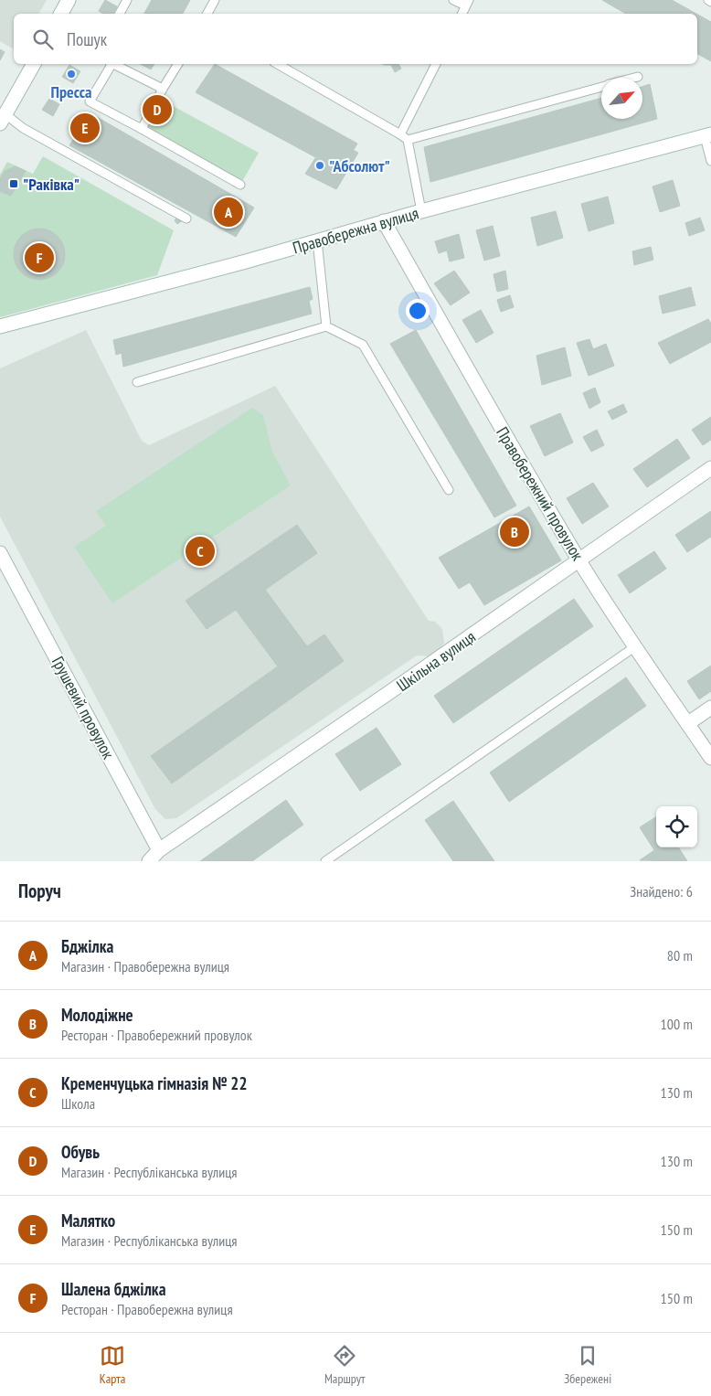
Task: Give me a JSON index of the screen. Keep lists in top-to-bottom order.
{
  "streets": {
    "street": [
      "Правобережна вулиця",
      "Правобережний провулок",
      "Шкільна вулиця",
      "Грушевий провулок"
    ]
  },
  "crossings": [
    ["Правобережна вулиця", "Правобережний провулок"],
    ["Правобережний провулок", "Шкільна вулиця"],
    ["Шкільна вулиця", "Грушевий провулок"]
  ],
  "places": {
    "other": ["Пресса", "\"Абсолют\""],
    "transit": ["\"Раківка\""]
  },
  "north": "top right",
  "page": {
    "search": "Пошук",
    "pins": [
      "D",
      "E",
      "A",
      "F",
      "B",
      "C"
    ],
    "heading": ["Поруч", "Знайдено: 6"],
    "list": [
      {
        "mark": "A",
        "name": "Бджілка",
        "note": "Магазин · Правобережна вулиця",
        "value": "80 m"
      },
      {
        "mark": "B",
        "name": "Молодіжне",
        "note": "Ресторан · Правобережний провулок",
        "value": "100 m"
      },
      {
        "mark": "C",
        "name": "Кременчуцька гімназія № 22",
        "note": "Школа",
        "value": "130 m"
      },
      {
        "mark": "D",
        "name": "Обувь",
        "note": "Магазин · Республіканська вулиця",
        "value": "130 m"
      },
      {
        "mark": "E",
        "name": "Малятко",
        "note": "Магазин · Республіканська вулиця",
        "value": "150 m"
      },
      {
        "mark": "F",
        "name": "Шалена бджілка",
        "note": "Ресторан · Правобережна вулиця",
        "value": "150 m"
      }
    ],
    "nav": ["Карта", "Маршрут", "Збережені"]
  }
}
